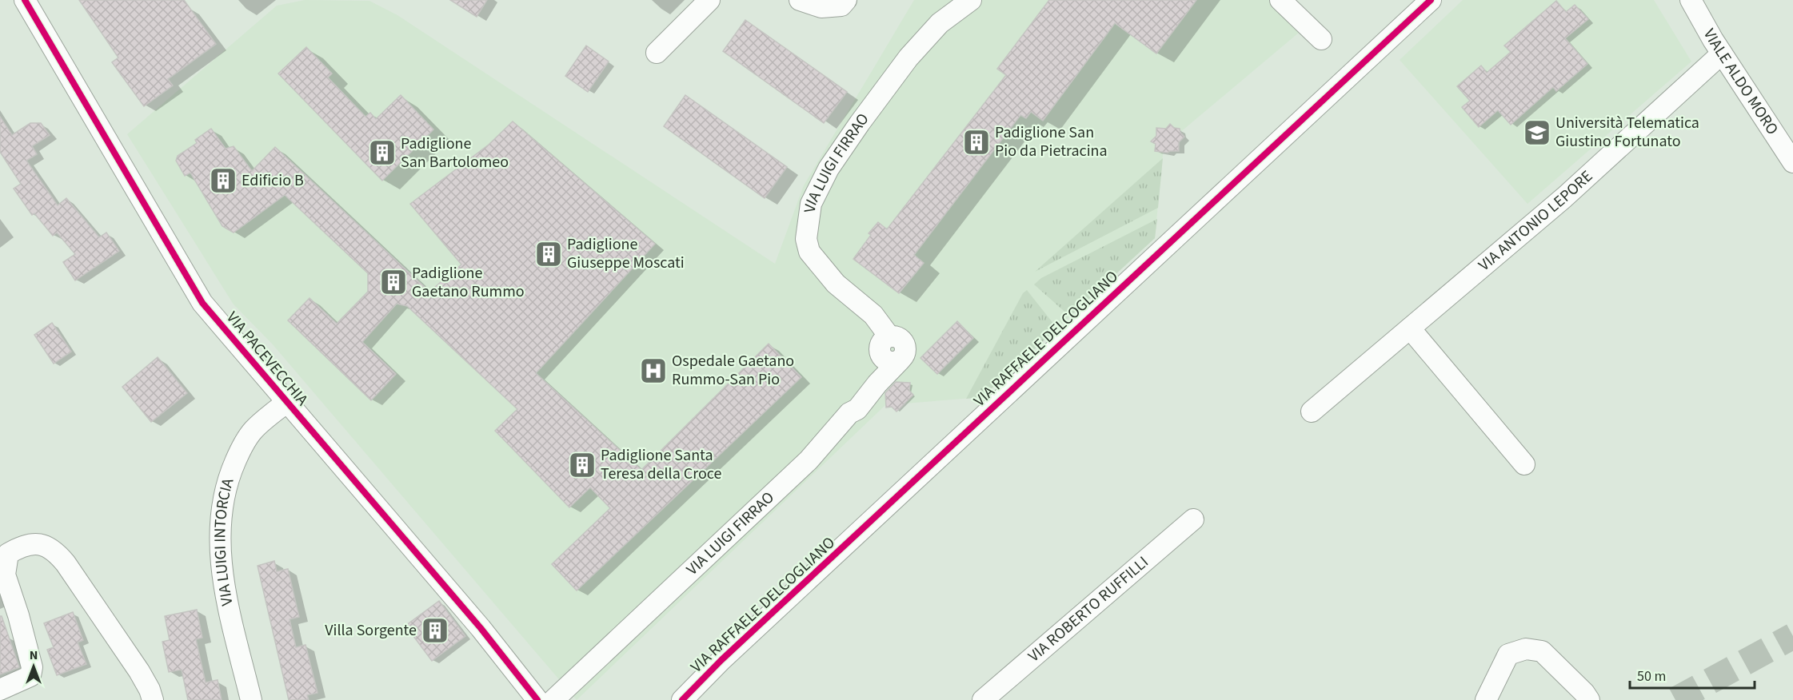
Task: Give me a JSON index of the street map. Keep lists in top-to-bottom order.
{
  "streets": {
    "street": [
      "VIALE ALDO MORO",
      "VIA LUIGI FIRRAO",
      "VIA ANTONIO LEPORE",
      "VIA RAFFAELE DELCOGLIANO",
      "VIA PACEVECCHIA",
      "VIA LUIGI INTORCIA",
      "VIA ROBERTO RUFFILLI"
    ]
  },
  "crossings": [
    ["VIALE ALDO MORO", "VIA ANTONIO LEPORE"],
    ["VIA PACEVECCHIA", "VIA LUIGI INTORCIA"]
  ],
  "places": {
    "school or university": ["Università Telematica Giustino Fortunato"],
    "building": [
      "Padiglione San Pio da Pietracina",
      "Padiglione San Bartolomeo",
      "Edificio B",
      "Padiglione Giuseppe Moscati",
      "Padiglione Gaetano Rummo",
      "Padiglione Santa Teresa della Croce",
      "Villa Sorgente"
    ],
    "hospital": ["Ospedale Gaetano Rummo-San Pio"]
  },
  "scale_bar": "50 m",
  "north": "top"
}
